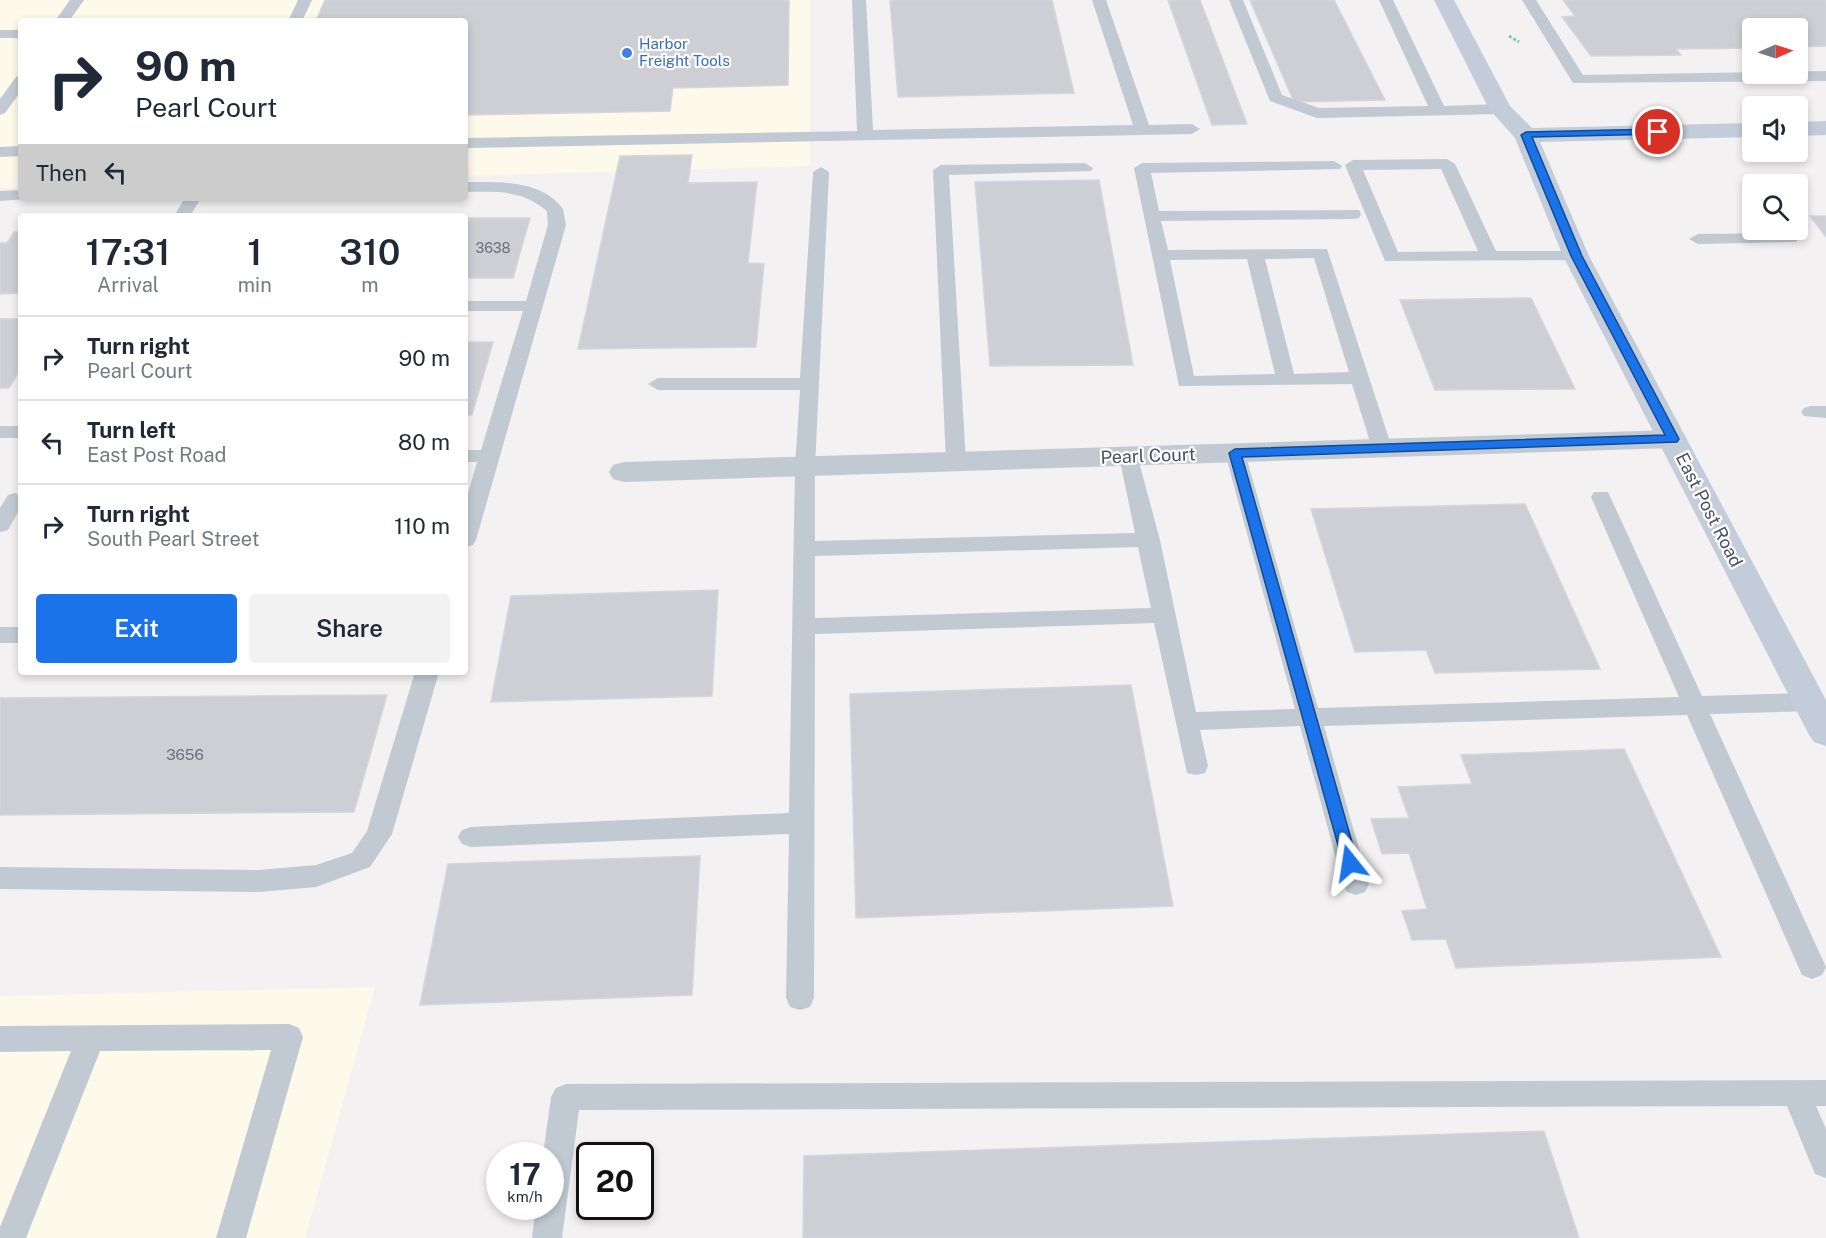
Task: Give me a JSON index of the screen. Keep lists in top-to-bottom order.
{
  "streets": {
    "street": ["Pearl Court", "East Post Road"]
  },
  "crossings": [
    ["Pearl Court", "East Post Road"]
  ],
  "places": ["Harbor Freight Tools"],
  "house_numbers": ["3638", "3656"],
  "north": "right",
  "page": {
    "turn": ["90 m", "Pearl Court"],
    "then": "Then",
    "eta": [
      "17:31",
      "Arrival",
      "1",
      "min",
      "310",
      "m"
    ],
    "list": [
      {
        "name": "Turn right",
        "note": "Pearl Court",
        "value": "90 m"
      },
      {
        "name": "Turn left",
        "note": "East Post Road",
        "value": "80 m"
      },
      {
        "name": "Turn right",
        "note": "South Pearl Street",
        "value": "110 m"
      }
    ],
    "buttons": ["Exit", "Share"],
    "speed": "17 km/h",
    "limit": "20"
  }
}
